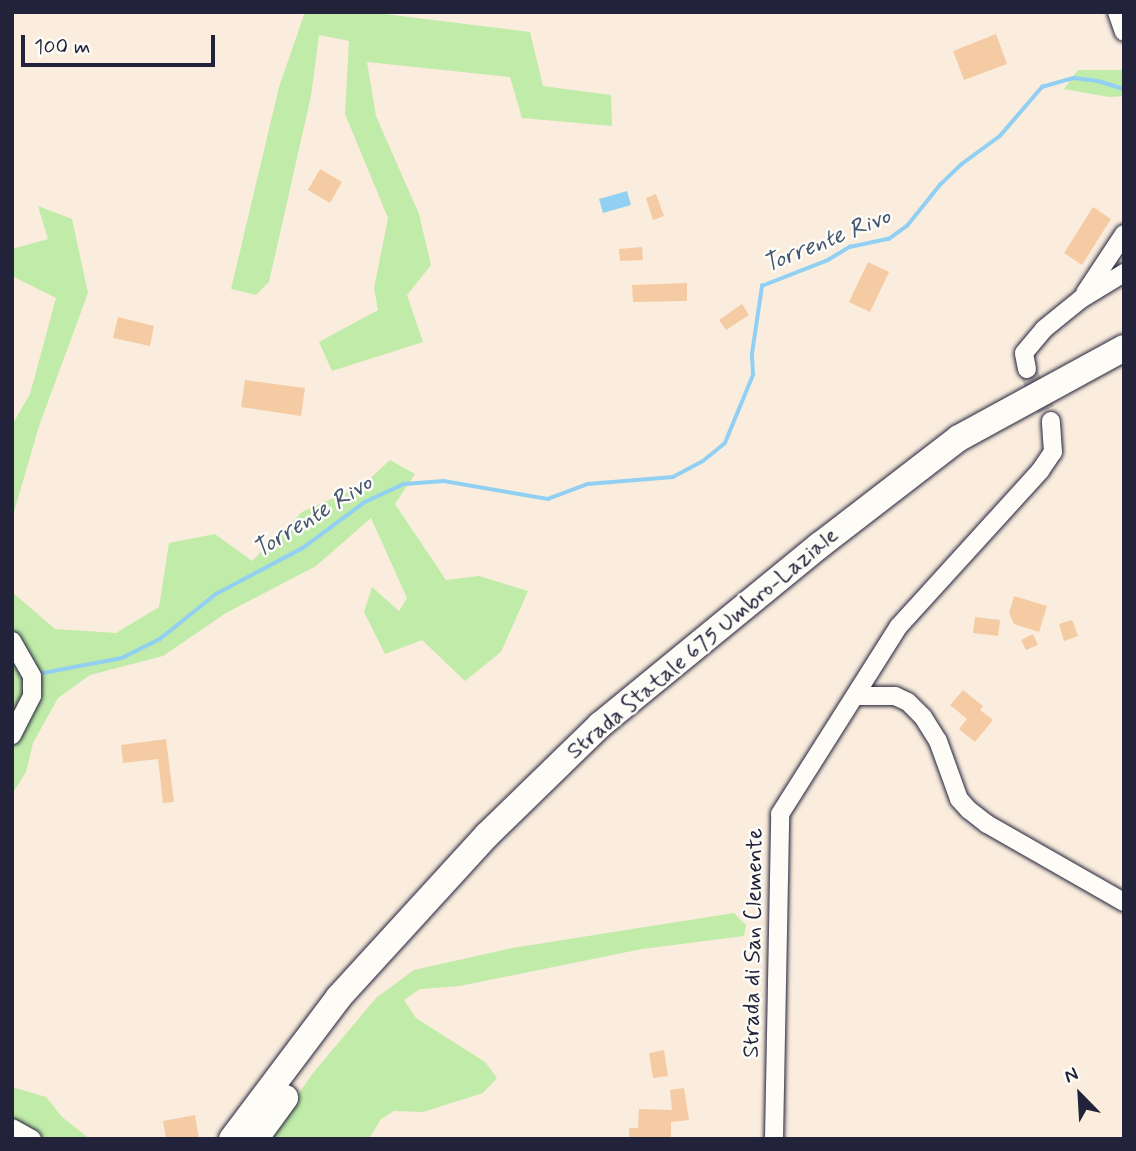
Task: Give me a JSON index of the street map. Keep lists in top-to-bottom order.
{
  "streets": {
    "highway": ["Strada Statale 675 Umbro-Laziale"],
    "street": ["Strada di San Clemente"]
  },
  "water": ["Torrente Rivo"],
  "scale_bar": "100 m",
  "north": "top left"
}
